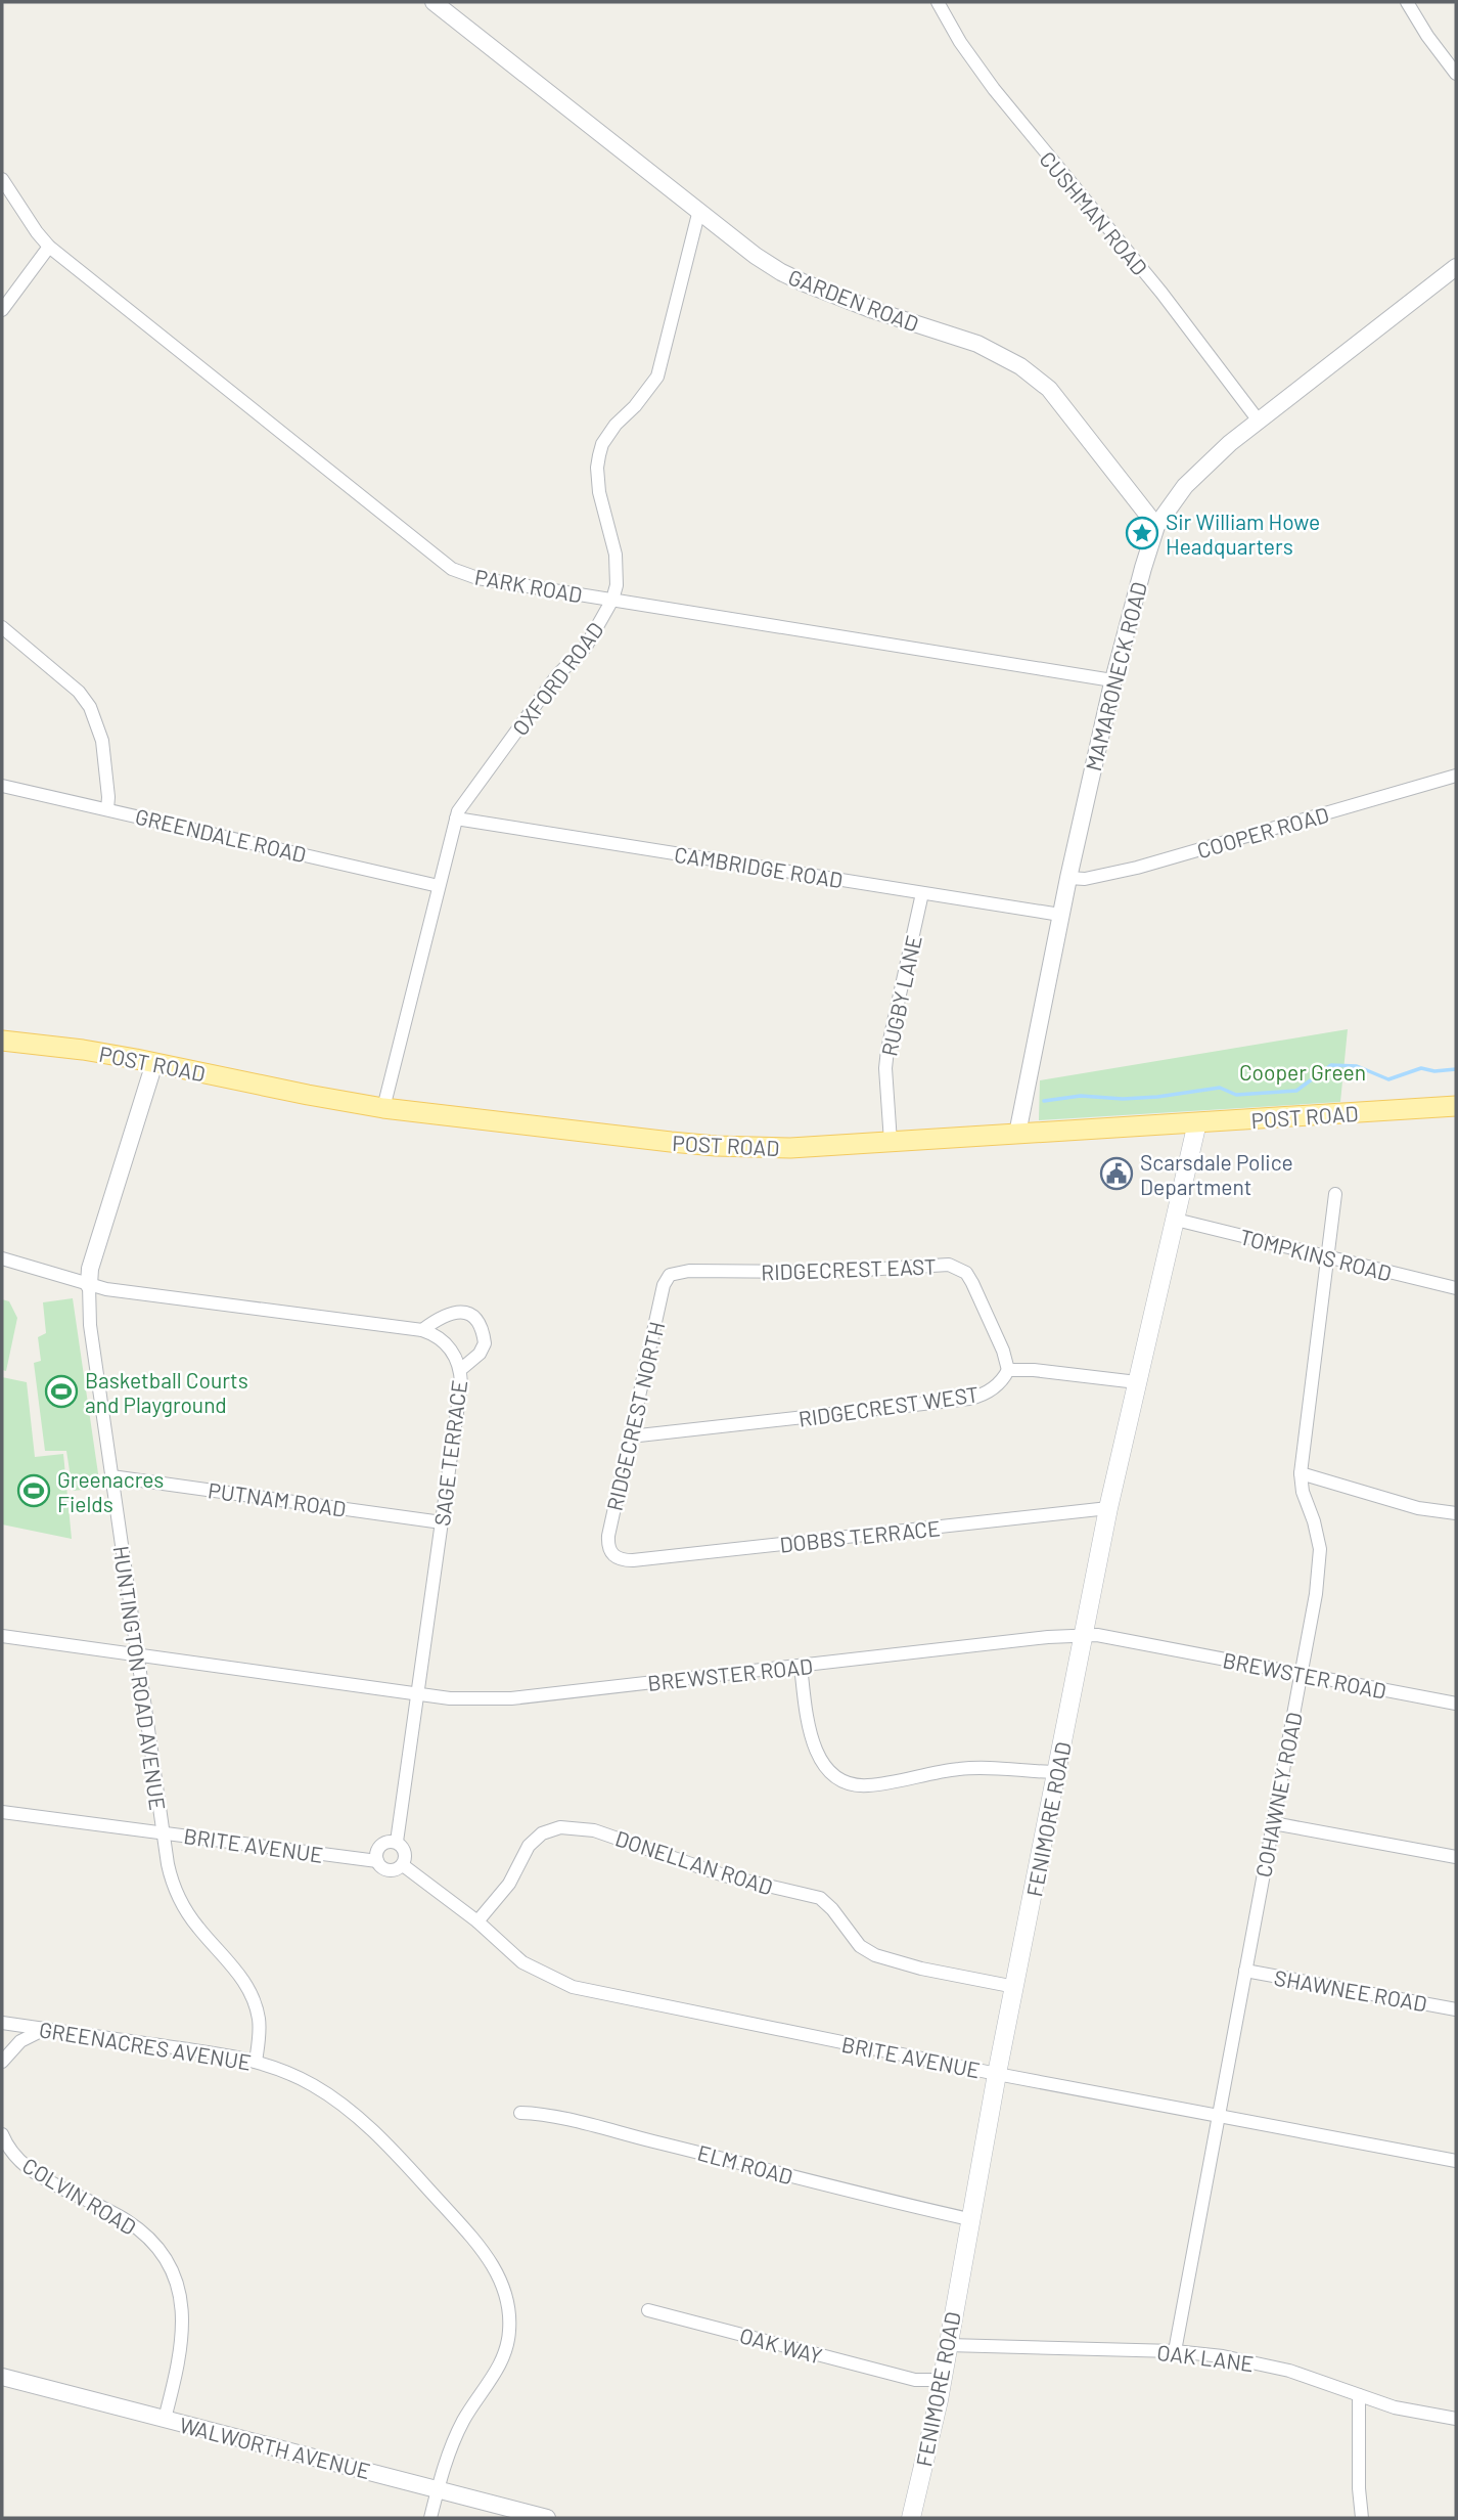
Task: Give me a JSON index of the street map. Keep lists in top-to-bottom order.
{
  "streets": {
    "main road": ["POST ROAD", "FENIMORE ROAD"],
    "street": [
      "CUSHMAN ROAD",
      "GARDEN ROAD",
      "PARK ROAD",
      "MAMARONECK ROAD",
      "OXFORD ROAD",
      "COOPER ROAD",
      "GREENDALE ROAD",
      "CAMBRIDGE ROAD",
      "RUGBY LANE",
      "TOMPKINS ROAD",
      "RIDGECREST EAST",
      "RIDGECREST WEST",
      "RIDGECREST NORTH",
      "SAGE TERRACE",
      "PUTNAM ROAD",
      "DOBBS TERRACE",
      "BREWSTER ROAD",
      "HUNTINGTON ROAD AVENUE",
      "COHAWNEY ROAD",
      "BRITE AVENUE",
      "DONELLAN ROAD",
      "SHAWNEE ROAD",
      "GREENACRES AVENUE",
      "ELM ROAD",
      "COLVIN ROAD",
      "OAK WAY",
      "OAK LANE",
      "WALWORTH AVENUE"
    ]
  },
  "crossings": [
    ["CUSHMAN ROAD", "MAMARONECK ROAD"],
    ["GARDEN ROAD", "MAMARONECK ROAD"],
    ["GARDEN ROAD", "OXFORD ROAD"],
    ["PARK ROAD", "MAMARONECK ROAD"],
    ["PARK ROAD", "OXFORD ROAD"],
    ["MAMARONECK ROAD", "COOPER ROAD"],
    ["MAMARONECK ROAD", "CAMBRIDGE ROAD"],
    ["MAMARONECK ROAD", "POST ROAD"],
    ["OXFORD ROAD", "GREENDALE ROAD"],
    ["OXFORD ROAD", "CAMBRIDGE ROAD"],
    ["OXFORD ROAD", "POST ROAD"],
    ["CAMBRIDGE ROAD", "RUGBY LANE"],
    ["RUGBY LANE", "POST ROAD"],
    ["POST ROAD", "HUNTINGTON ROAD AVENUE"],
    ["POST ROAD", "FENIMORE ROAD"],
    ["TOMPKINS ROAD", "COHAWNEY ROAD"],
    ["TOMPKINS ROAD", "FENIMORE ROAD"],
    ["RIDGECREST EAST", "RIDGECREST WEST"],
    ["RIDGECREST EAST", "RIDGECREST NORTH"],
    ["RIDGECREST WEST", "RIDGECREST NORTH"],
    ["RIDGECREST NORTH", "DOBBS TERRACE"],
    ["SAGE TERRACE", "PUTNAM ROAD"],
    ["SAGE TERRACE", "BREWSTER ROAD"],
    ["SAGE TERRACE", "HUNTINGTON ROAD AVENUE"],
    ["SAGE TERRACE", "BRITE AVENUE"],
    ["PUTNAM ROAD", "HUNTINGTON ROAD AVENUE"],
    ["DOBBS TERRACE", "FENIMORE ROAD"],
    ["BREWSTER ROAD", "HUNTINGTON ROAD AVENUE"],
    ["BREWSTER ROAD", "COHAWNEY ROAD"],
    ["BREWSTER ROAD", "FENIMORE ROAD"],
    ["HUNTINGTON ROAD AVENUE", "BRITE AVENUE"],
    ["HUNTINGTON ROAD AVENUE", "GREENACRES AVENUE"],
    ["COHAWNEY ROAD", "BRITE AVENUE"],
    ["COHAWNEY ROAD", "SHAWNEE ROAD"],
    ["COHAWNEY ROAD", "OAK LANE"],
    ["FENIMORE ROAD", "BRITE AVENUE"],
    ["FENIMORE ROAD", "DONELLAN ROAD"],
    ["FENIMORE ROAD", "ELM ROAD"],
    ["FENIMORE ROAD", "OAK WAY"],
    ["FENIMORE ROAD", "OAK LANE"],
    ["BRITE AVENUE", "DONELLAN ROAD"],
    ["GREENACRES AVENUE", "WALWORTH AVENUE"],
    ["COLVIN ROAD", "WALWORTH AVENUE"]
  ],
  "parks": ["Cooper Green"],
  "places": {
    "place": ["Sir William Howe Headquarters"],
    "public building": ["Scarsdale Police Department"],
    "sports": ["Basketball Courts and Playground", "Greenacres Fields"]
  }
}
